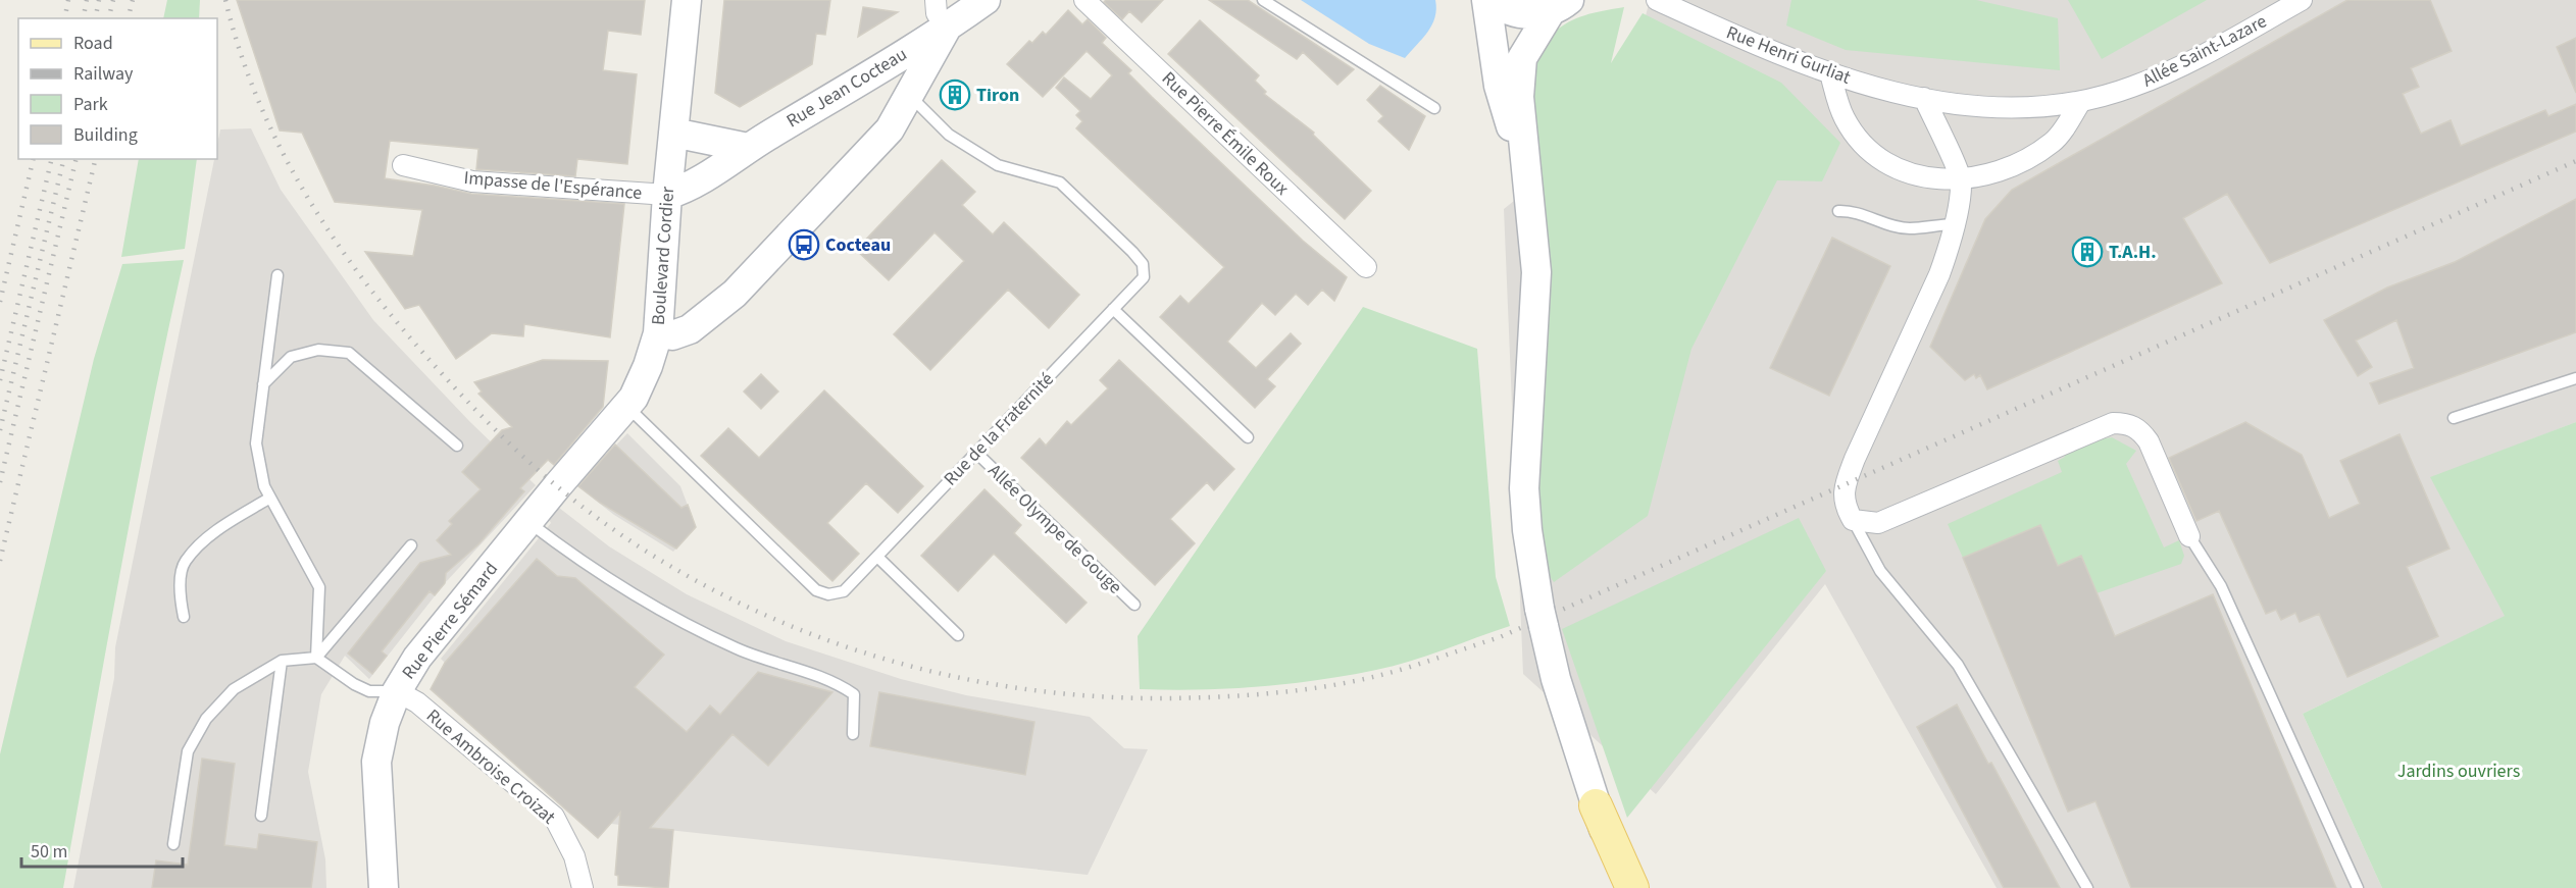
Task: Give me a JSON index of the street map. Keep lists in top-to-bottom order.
{
  "streets": {
    "main road": ["Rue Jean Cocteau", "Boulevard Cordier", "Rue Pierre Sémard"],
    "street": [
      "Allée Saint-Lazare",
      "Rue Henri Gurliat",
      "Rue Pierre Émile Roux",
      "Impasse de l'Espérance",
      "Rue Ambroise Croizat"
    ],
    "lane": ["Rue de la Fraternité", "Allée Olympe de Gouge"]
  },
  "crossings": [
    ["Allée Saint-Lazare", "Rue Henri Gurliat"],
    ["Rue Jean Cocteau", "Impasse de l'Espérance"],
    ["Rue Jean Cocteau", "Boulevard Cordier"],
    ["Rue Jean Cocteau", "Rue de la Fraternité"],
    ["Impasse de l'Espérance", "Boulevard Cordier"],
    ["Boulevard Cordier", "Rue de la Fraternité"],
    ["Boulevard Cordier", "Rue Pierre Sémard"],
    ["Rue de la Fraternité", "Allée Olympe de Gouge"],
    ["Rue Pierre Sémard", "Rue Ambroise Croizat"]
  ],
  "parks": ["Jardins ouvriers"],
  "places": {
    "building": ["Tiron", "T.A.H."],
    "bus stop": ["Cocteau"]
  },
  "legend": [
    "Road",
    "Railway",
    "Park",
    "Building"
  ],
  "scale_bar": "50 m"
}
